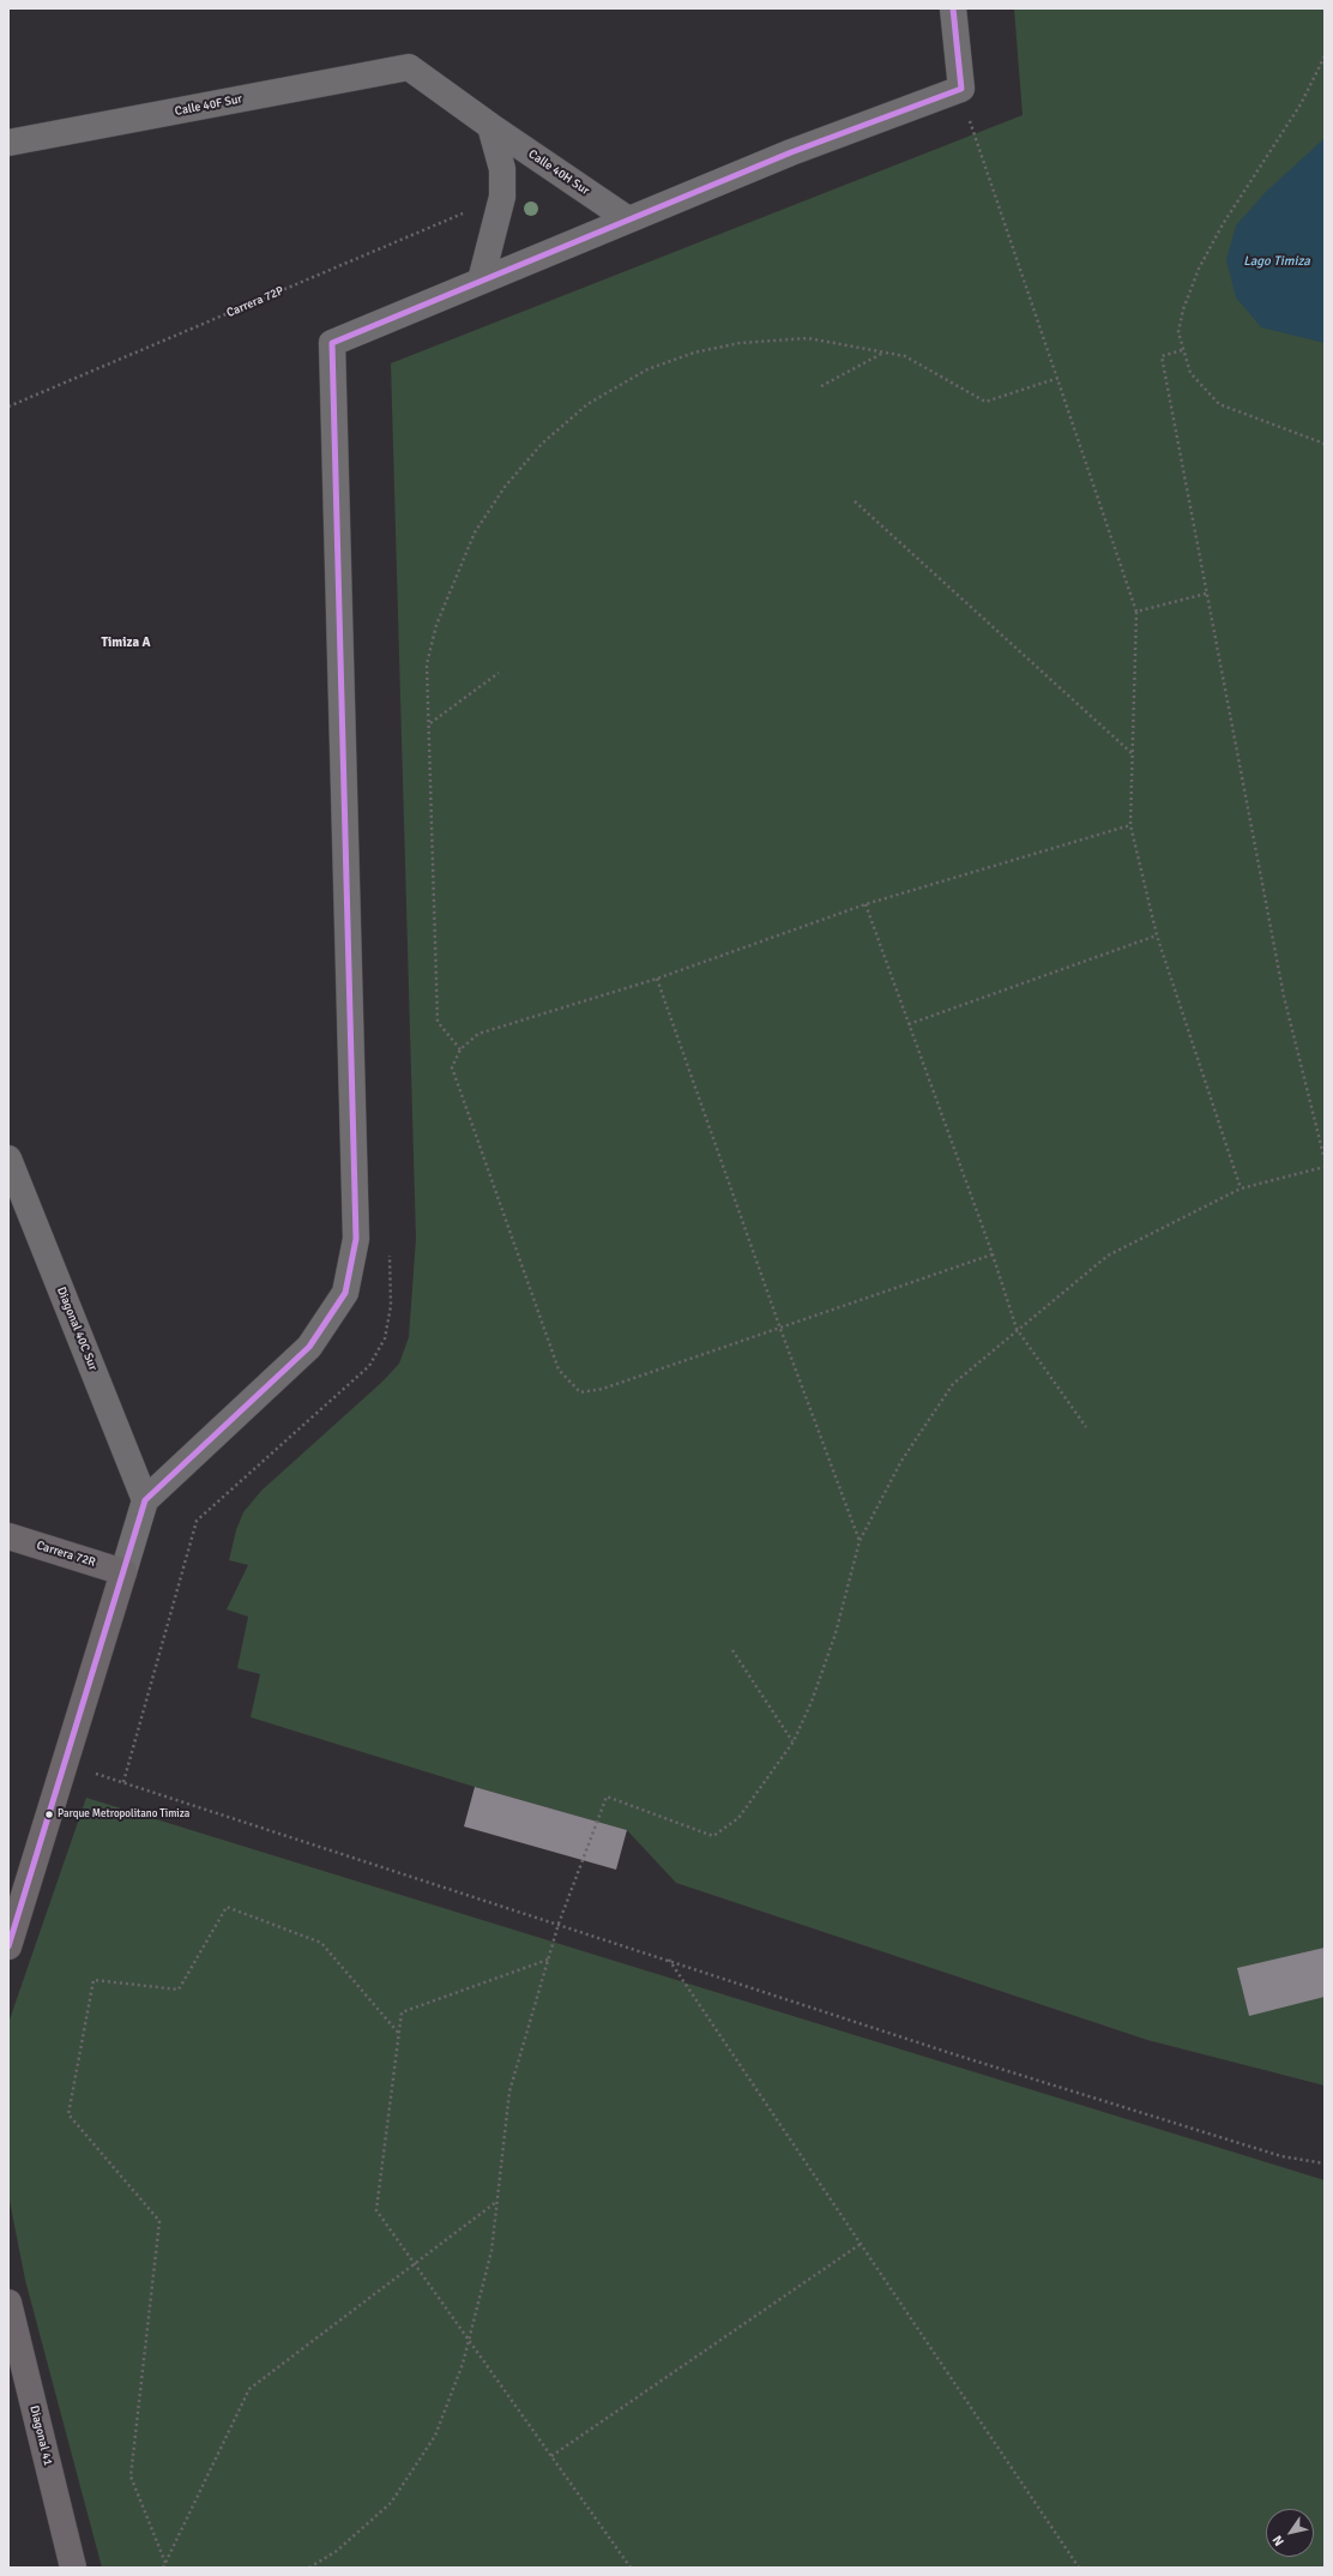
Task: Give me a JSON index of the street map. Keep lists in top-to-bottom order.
{
  "streets": {
    "street": [
      "Calle 40F Sur",
      "Calle 40H Sur",
      "Diagonal 40C Sur",
      "Carrera 72R",
      "Diagonal 41"
    ],
    "path": ["Carrera 72P"]
  },
  "crossings": [
    ["Calle 40F Sur", "Calle 40H Sur"]
  ],
  "districts": ["Timiza A"],
  "water": ["Lago Timiza"],
  "places": ["Parque Metropolitano Timiza"],
  "north": "bottom left"
}
